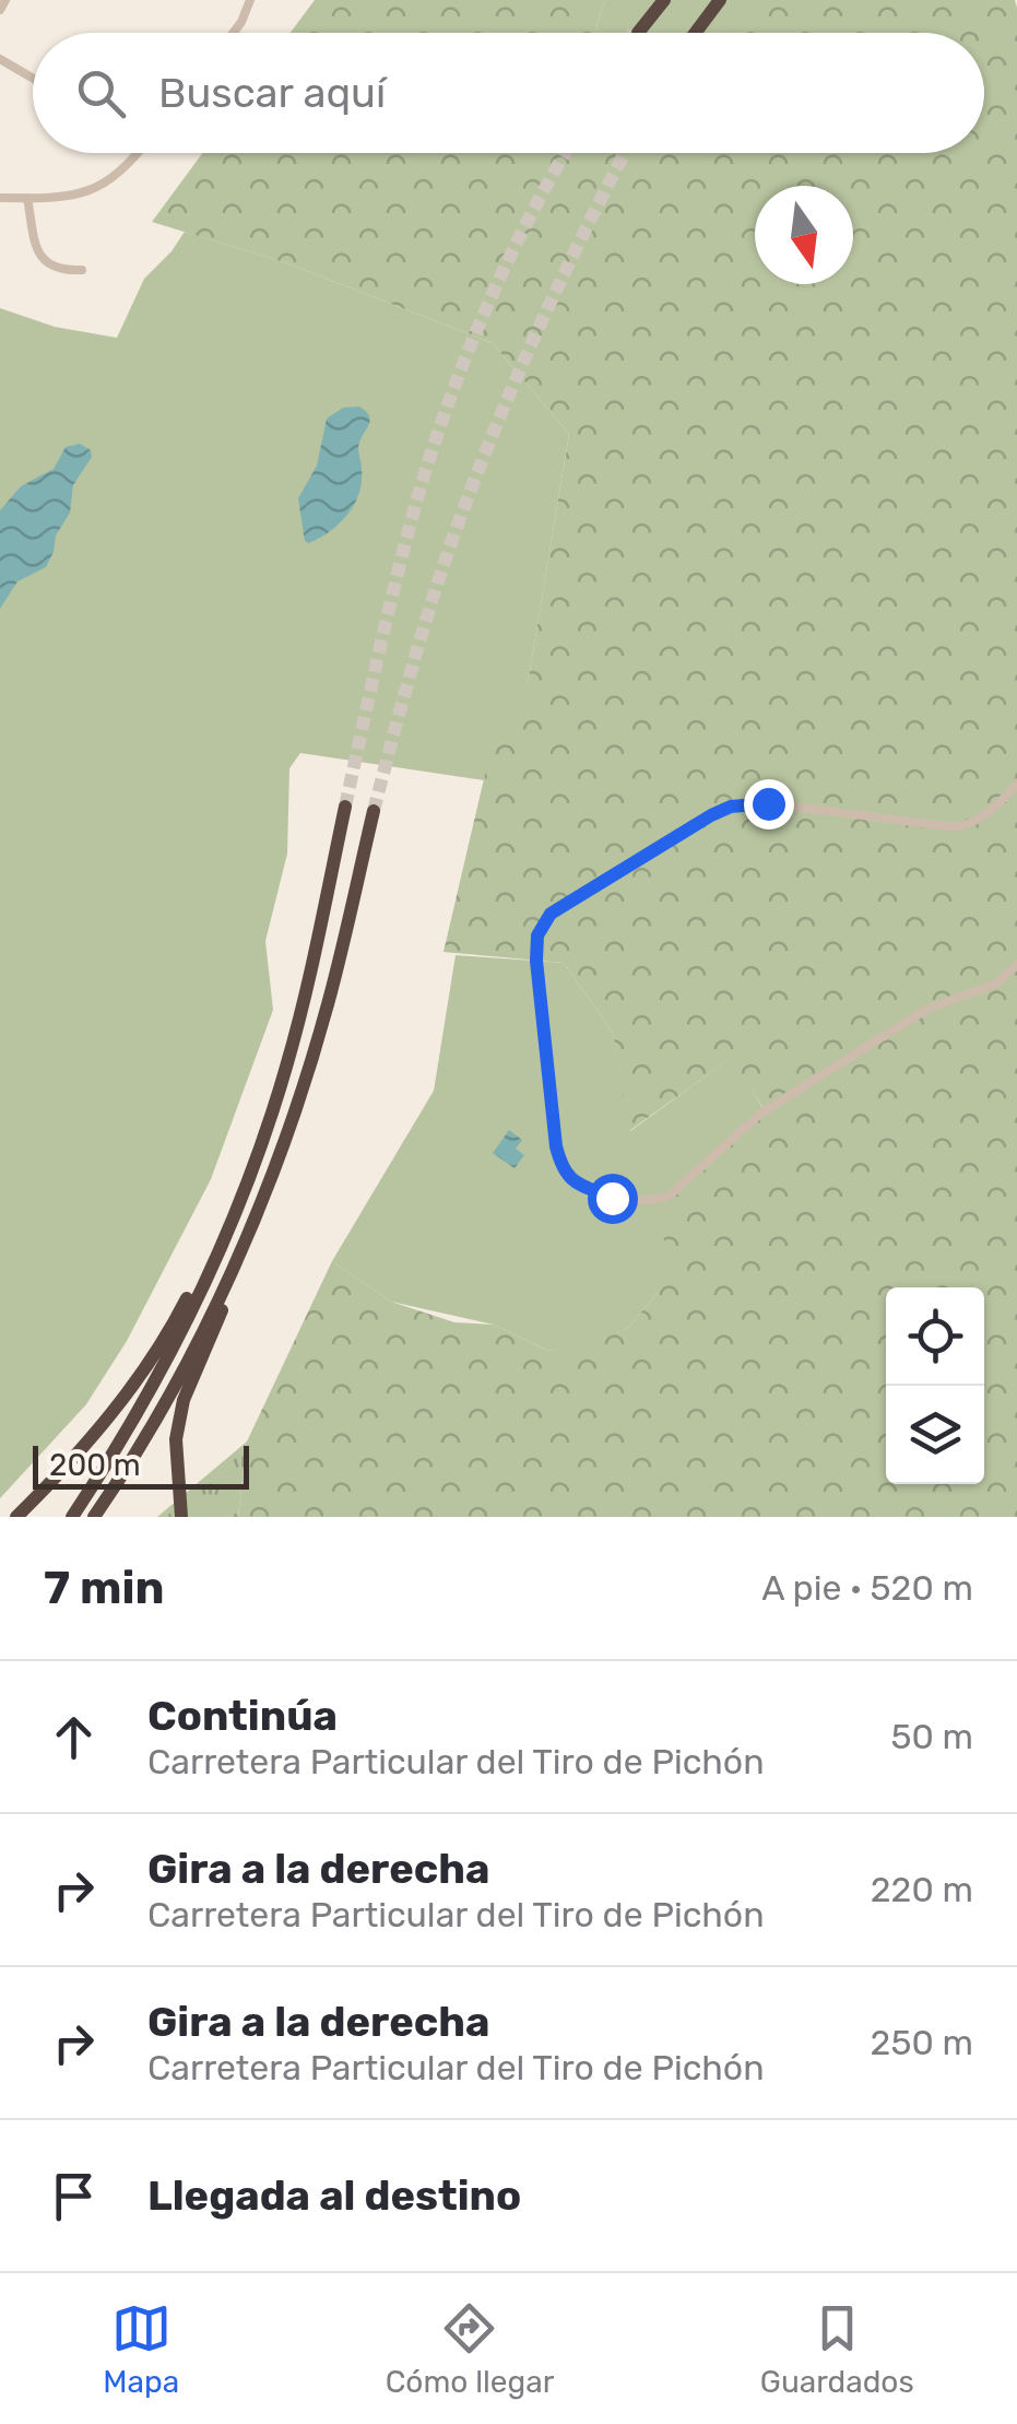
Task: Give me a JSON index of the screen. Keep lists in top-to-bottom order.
{
  "scale_bar": "200 m",
  "north": "bottom",
  "page": {
    "search": "Buscar aquí",
    "scale": "200 m",
    "heading": ["7 min", "A pie · 520 m"],
    "list": [
      ["Continúa", "Carretera Particular del Tiro de Pichón", "50 m"],
      ["Gira a la derecha", "Carretera Particular del Tiro de Pichón", "220 m"],
      ["Gira a la derecha", "Carretera Particular del Tiro de Pichón", "250 m"],
      "Llegada al destino"
    ],
    "nav": ["Mapa", "Cómo llegar", "Guardados"]
  }
}
